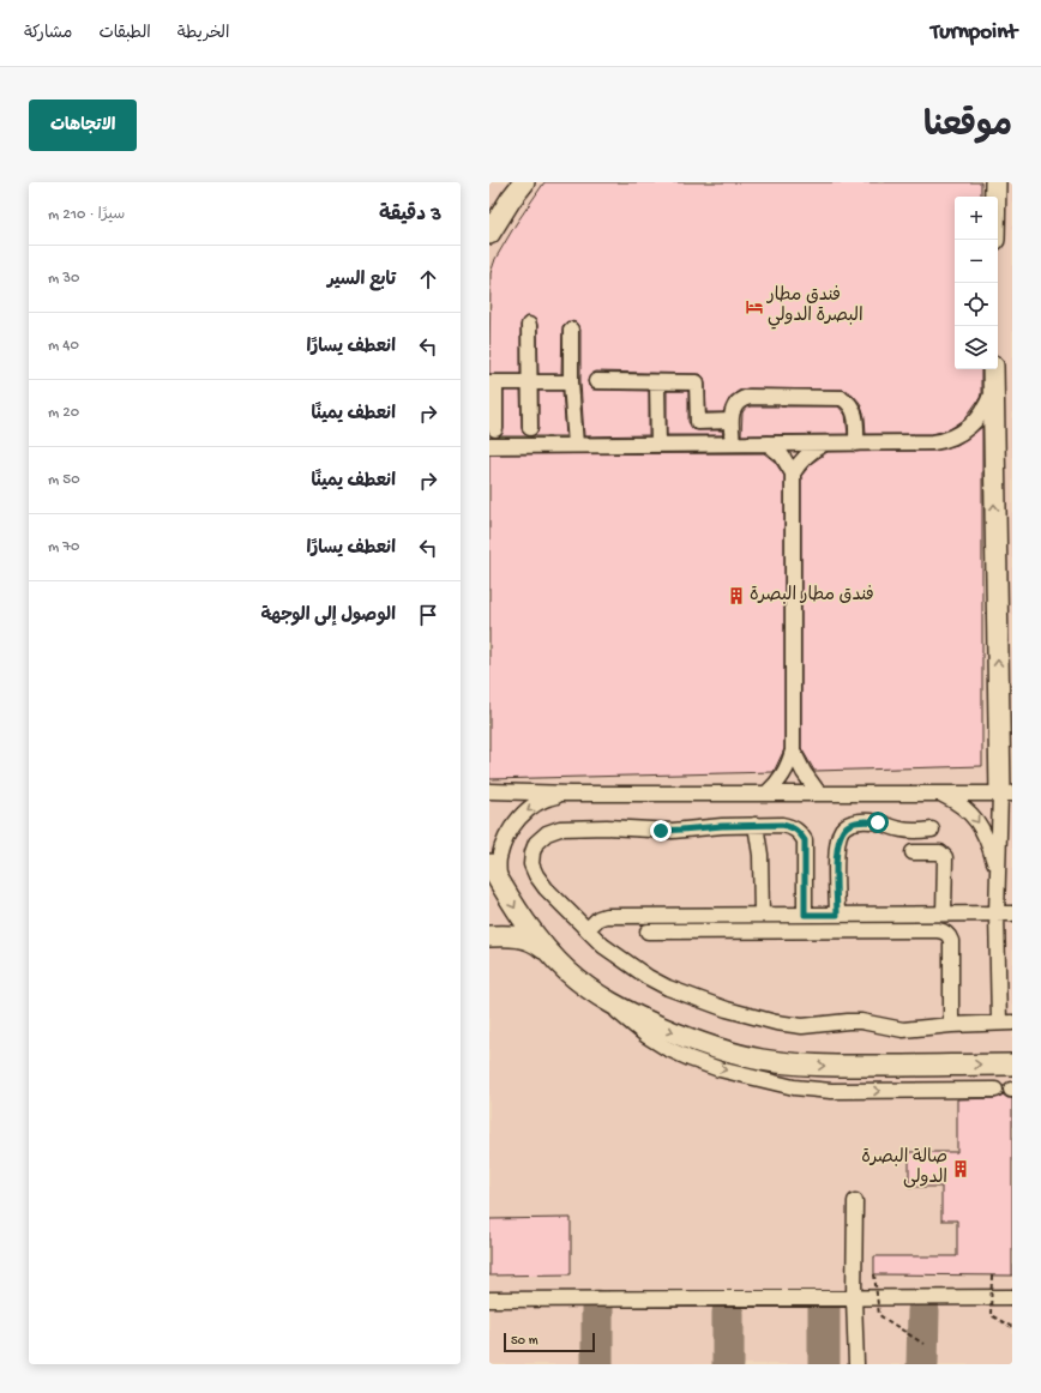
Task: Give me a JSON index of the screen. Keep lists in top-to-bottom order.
{
  "places": {
    "hotel": ["فندق مطار البصرة الدولي"],
    "building": ["فندق مطار البصرة", "صالة البصرة الدولى"]
  },
  "scale_bar": "50 m",
  "page": {
    "header": "Turnpoint",
    "nav": ["الخريطة", "الطبقات", "مشاركة"],
    "title": "موقعنا",
    "buttons": "الاتجاهات",
    "heading": ["3 دقيقة", "سيرًا · 210 m"],
    "map_buttons": ["+", "−"],
    "list": [
      ["تابع السير", "30 m"],
      ["انعطف يسارًا", "40 m"],
      ["انعطف يمينًا", "20 m"],
      ["انعطف يمينًا", "50 m"],
      ["انعطف يسارًا", "70 m"],
      "الوصول إلى الوجهة"
    ],
    "scale": "50 m"
  }
}
